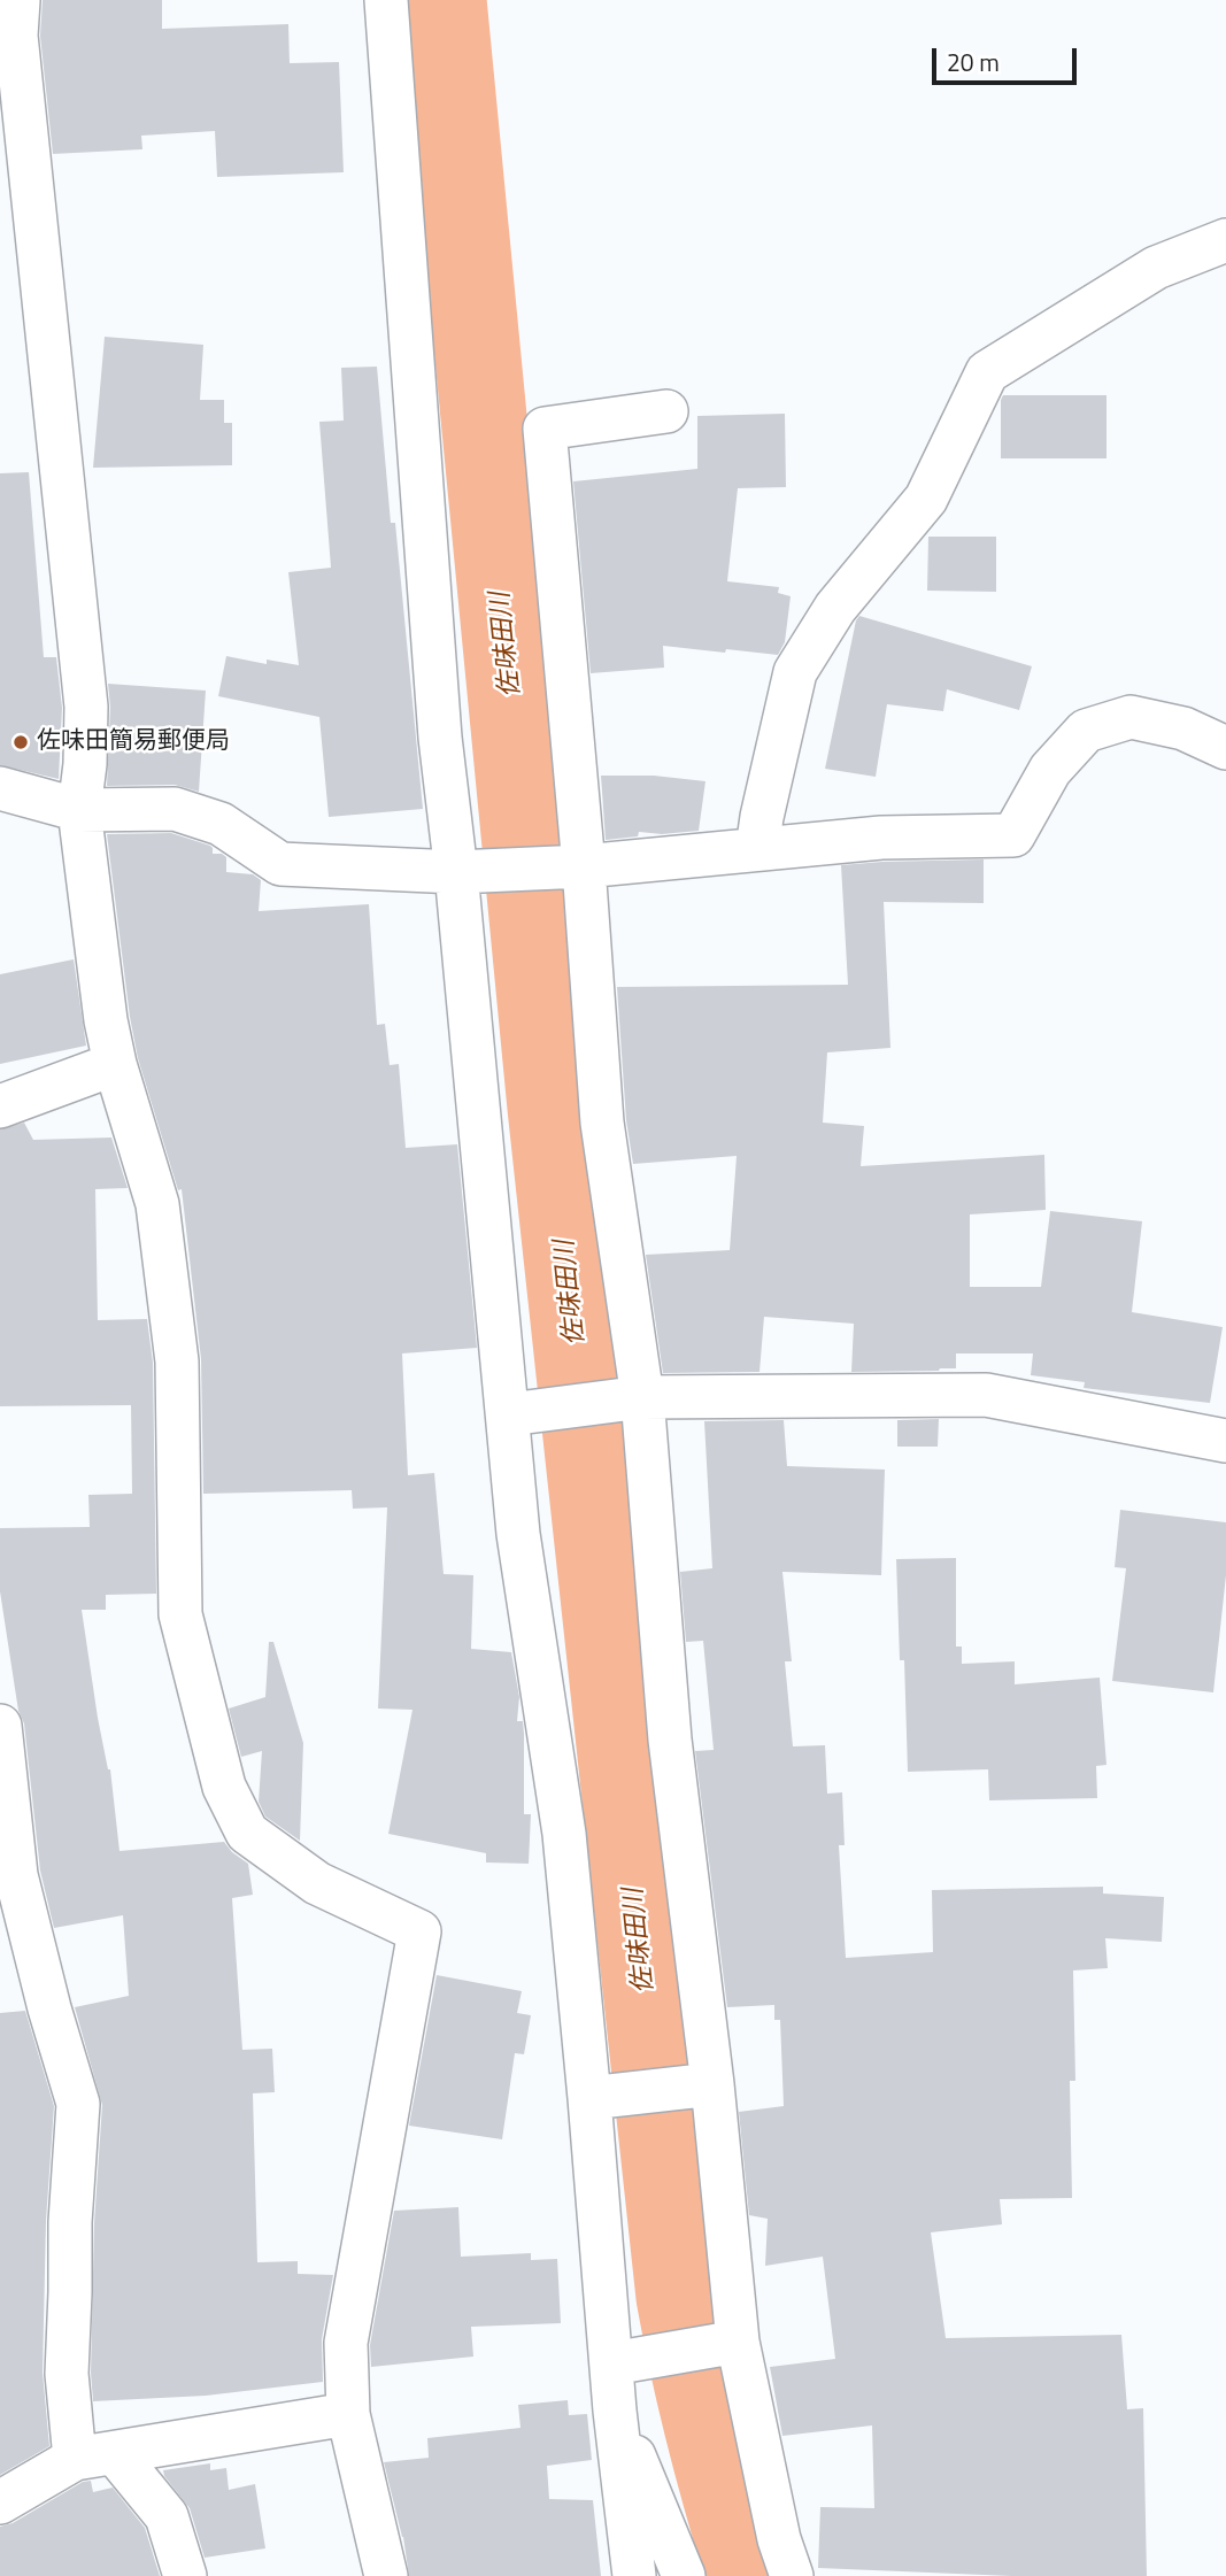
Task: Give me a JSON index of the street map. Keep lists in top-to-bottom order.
{
  "water": ["佐味田川"],
  "places": ["佐味田簡易郵便局"],
  "scale_bar": "20 m"
}
